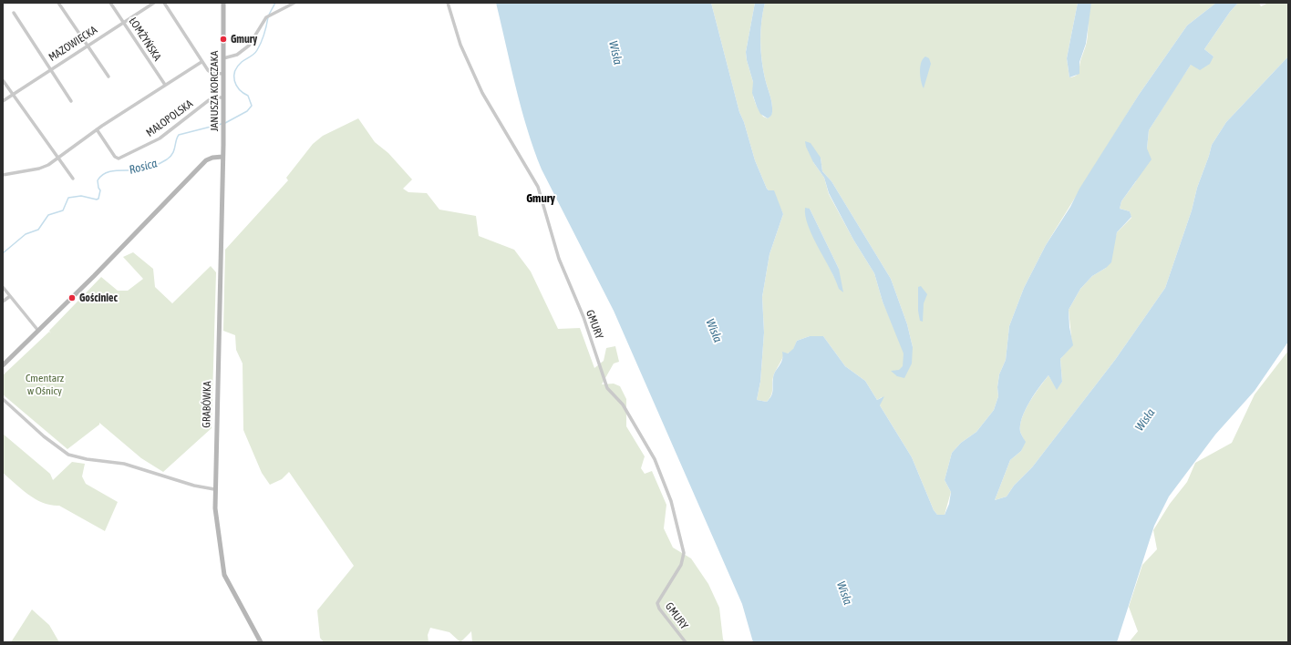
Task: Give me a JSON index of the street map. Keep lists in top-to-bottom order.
{
  "streets": {
    "street": [
      "ŁOMŻYŃSKA",
      "MAZOWIECKA",
      "JANUSZA KORCZAKA",
      "MAŁOPOLSKA",
      "GMURY",
      "GRABÓWKA"
    ]
  },
  "crossings": [
    ["ŁOMŻYŃSKA", "MAZOWIECKA"],
    ["JANUSZA KORCZAKA", "MAŁOPOLSKA"],
    ["JANUSZA KORCZAKA", "GRABÓWKA"]
  ],
  "districts": ["Gmury"],
  "water": ["Wisła", "Rosica"],
  "parks": ["Cmentarz w Ośnicy"],
  "places": ["Gmury", "Gościniec"]
}
